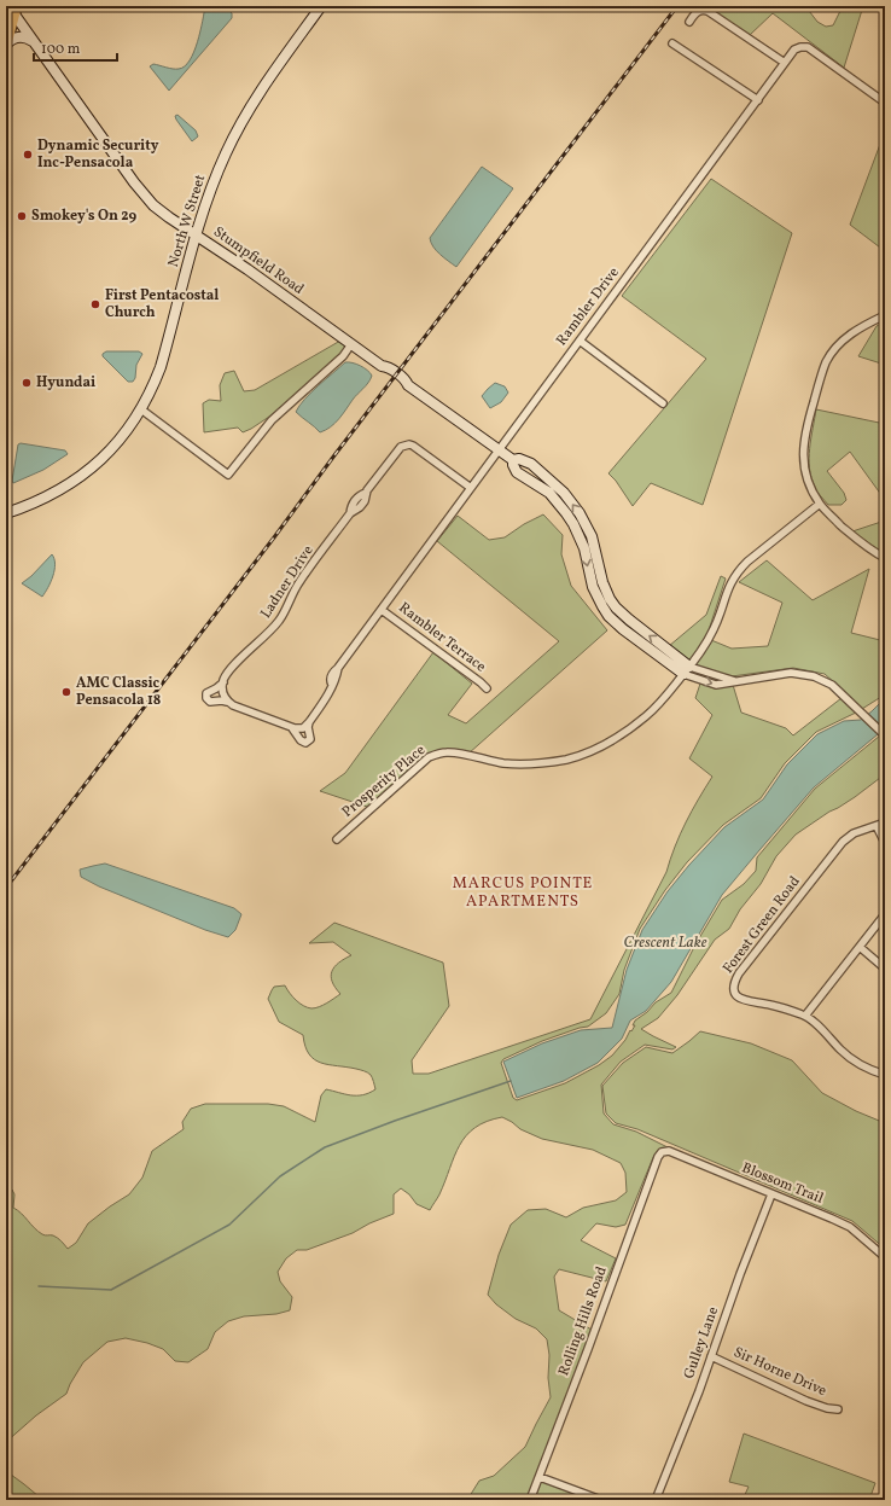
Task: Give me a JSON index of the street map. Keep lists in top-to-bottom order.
{
  "streets": {
    "street": [
      "North W Street",
      "Stumpfield Road",
      "Rambler Drive",
      "Ladner Drive",
      "Rambler Terrace",
      "Prosperity Place",
      "Forest Green Road",
      "Blossom Trail",
      "Rolling Hills Road",
      "Gulley Lane",
      "Sir Horne Drive"
    ]
  },
  "crossings": [
    ["North W Street", "Stumpfield Road"],
    ["Stumpfield Road", "Rambler Drive"],
    ["Rambler Drive", "Ladner Drive"],
    ["Rambler Drive", "Rambler Terrace"],
    ["Blossom Trail", "Rolling Hills Road"],
    ["Blossom Trail", "Gulley Lane"],
    ["Gulley Lane", "Sir Horne Drive"]
  ],
  "districts": ["MARCUS POINTE APARTMENTS"],
  "water": ["Crescent Lake"],
  "places": [
    "Dynamic Security Inc-Pensacola",
    "Smokey's On 29",
    "First Pentacostal Church",
    "Hyundai",
    "AMC Classic Pensacola 18"
  ],
  "scale_bar": "100 m"
}
